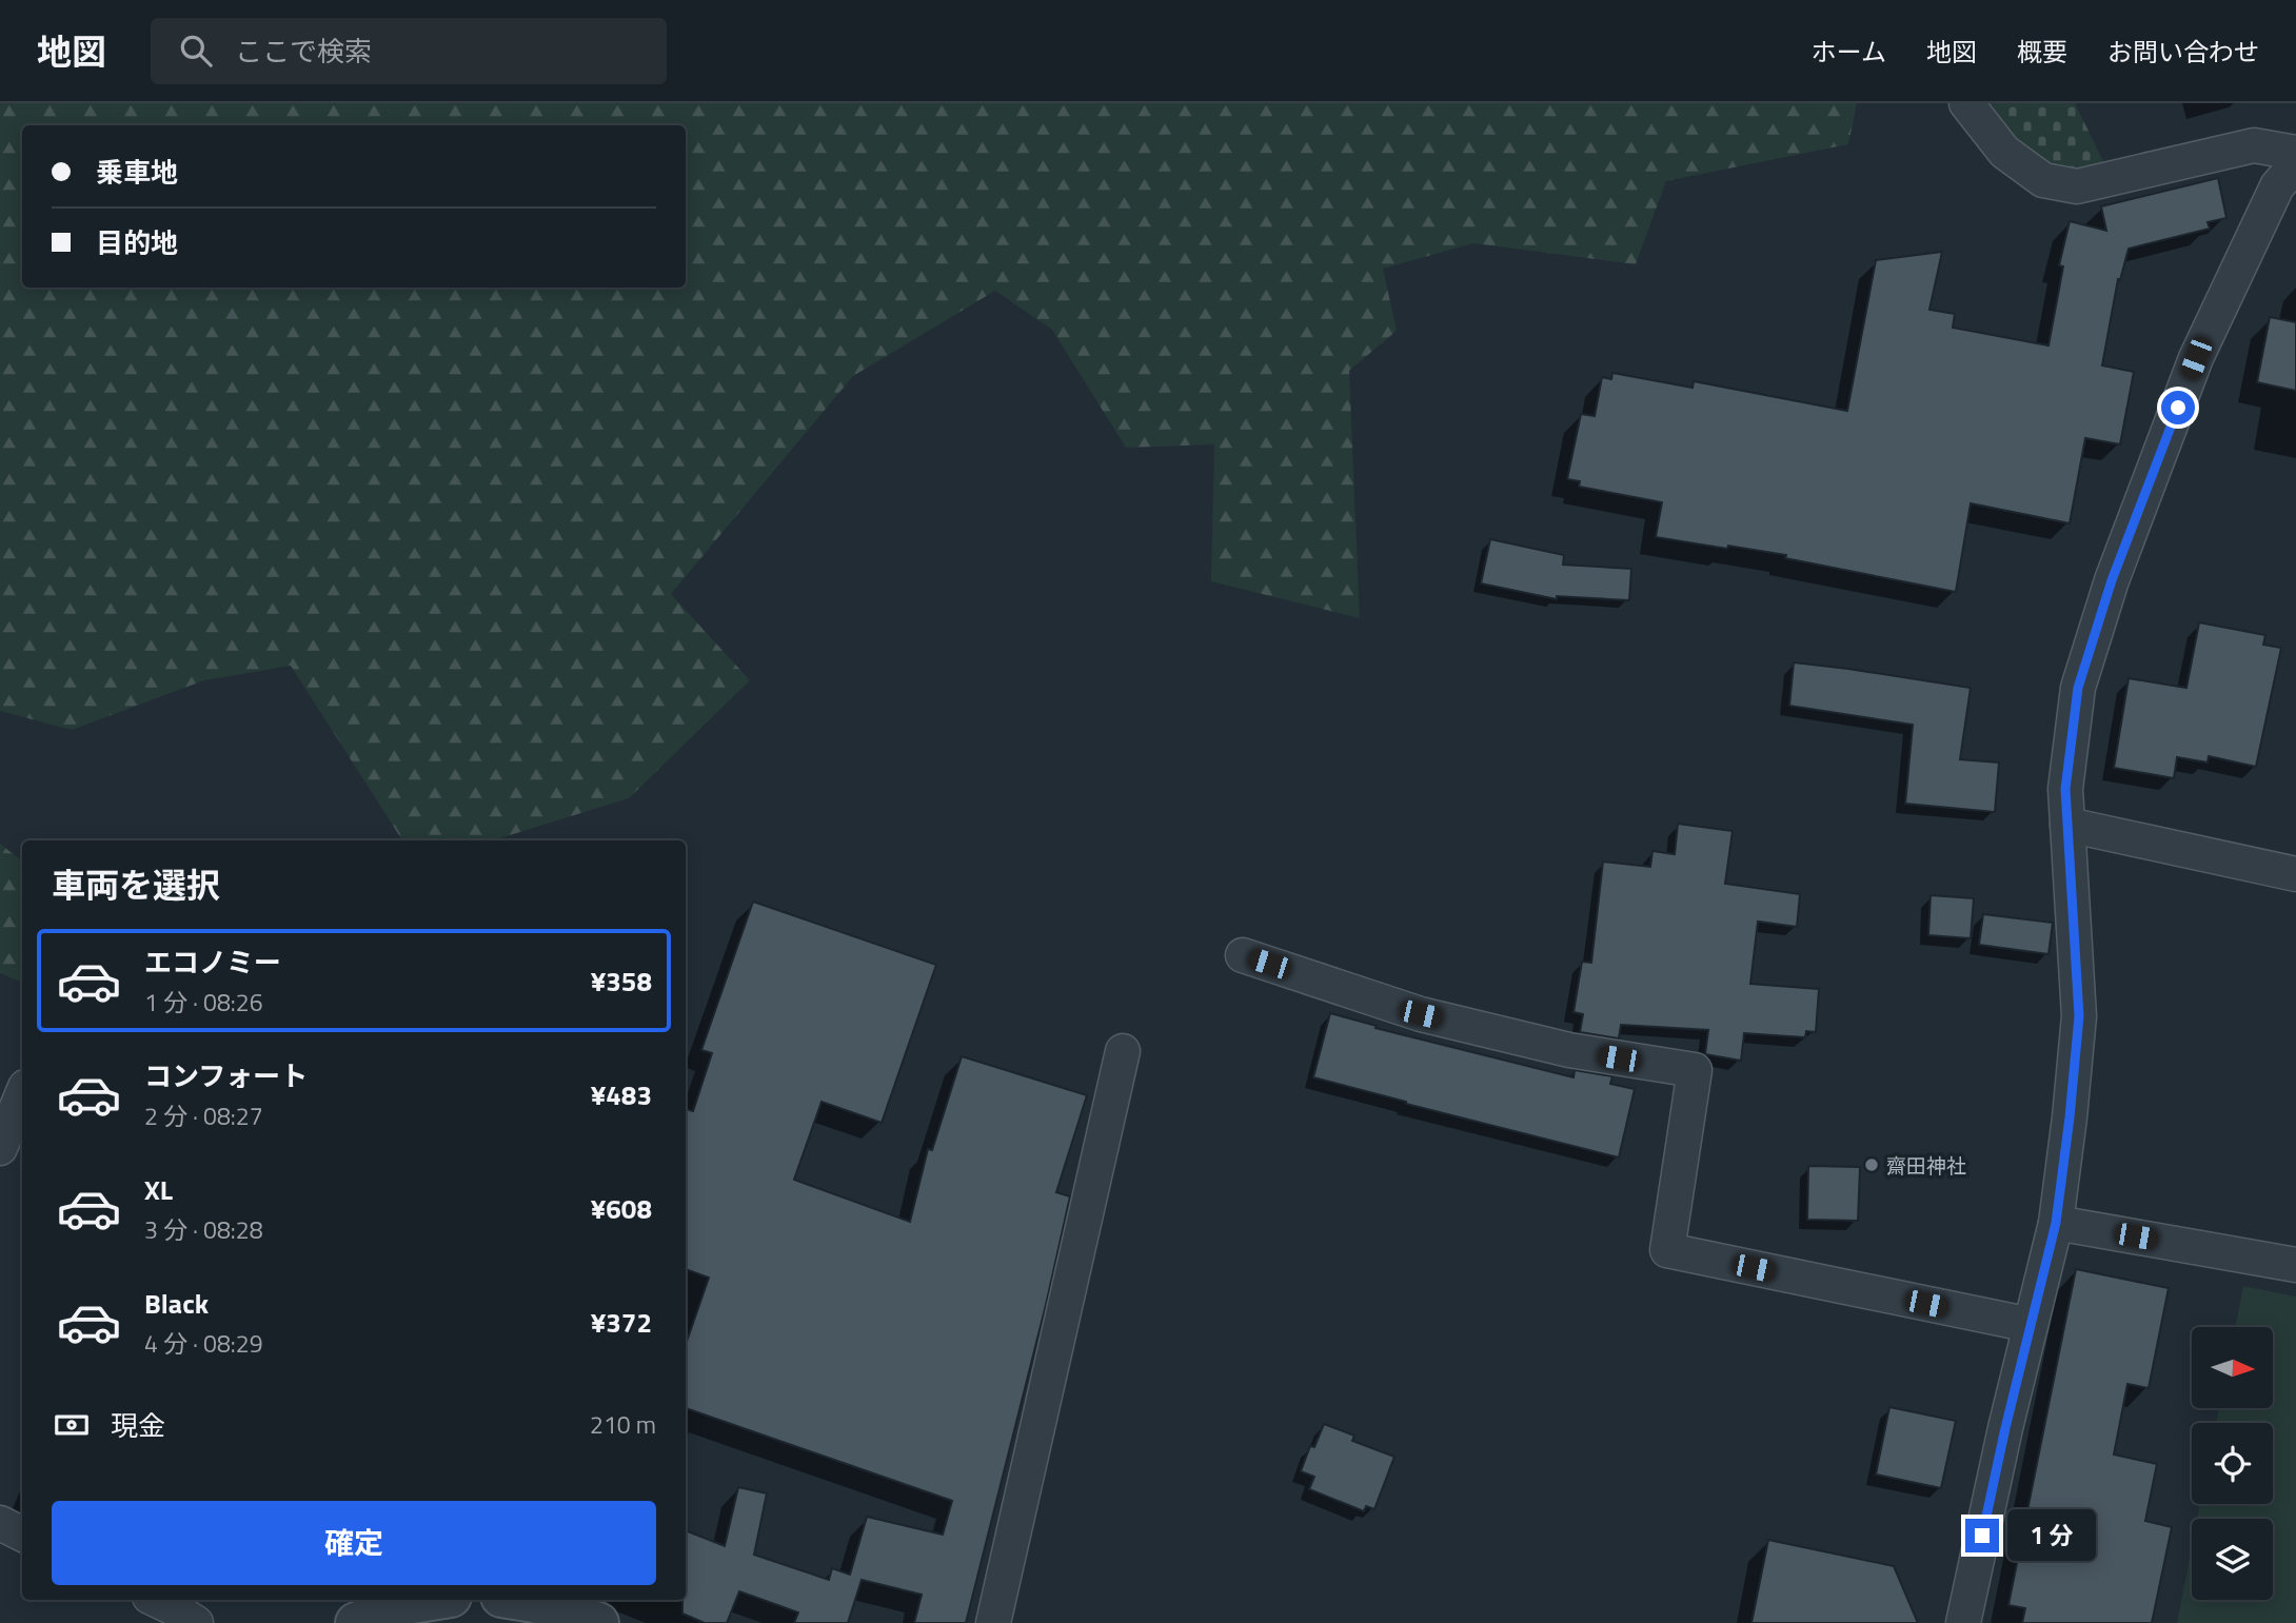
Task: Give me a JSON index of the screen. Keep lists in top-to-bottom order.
{
  "places": ["齋田神社"],
  "north": "right",
  "page": {
    "header": "地図",
    "search": "ここで検索",
    "nav": [
      "ホーム",
      "地図",
      "概要",
      "お問い合わせ"
    ],
    "banner": ["乗車地", "目的地"],
    "heading": "車両を選択",
    "list": [
      {
        "name": "エコノミー",
        "note": "1 分 · 08:26",
        "value": "¥358"
      },
      {
        "name": "コンフォート",
        "note": "2 分 · 08:27",
        "value": "¥483"
      },
      {
        "name": "XL",
        "note": "3 分 · 08:28",
        "value": "¥608"
      },
      {
        "name": "Black",
        "note": "4 分 · 08:29",
        "value": "¥372"
      }
    ],
    "pay": ["現金", "210 m"],
    "buttons": "確定",
    "bubble": "1 分"
  }
}
